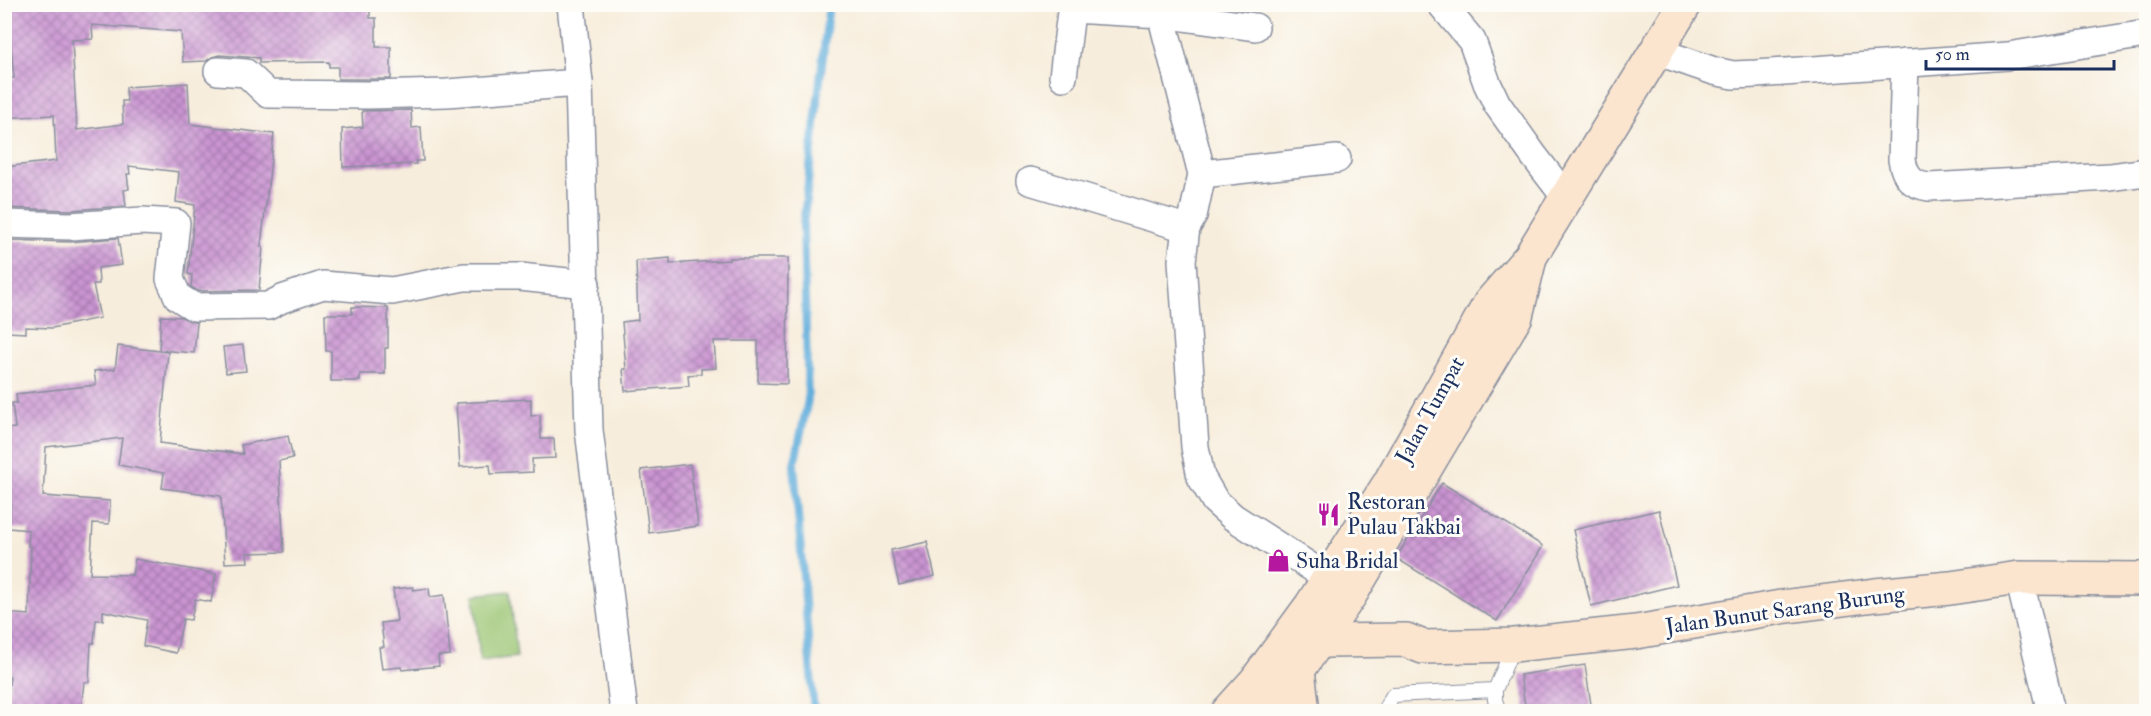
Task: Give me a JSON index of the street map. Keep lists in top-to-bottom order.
{
  "streets": {
    "main road": ["Jalan Tumpat", "Jalan Bunut Sarang Burung"]
  },
  "crossings": [
    ["Jalan Tumpat", "Jalan Bunut Sarang Burung"]
  ],
  "places": {
    "restaurant": ["Restoran Pulau Takbai"],
    "shop": ["Suha Bridal"]
  },
  "scale_bar": "50 m"
}
